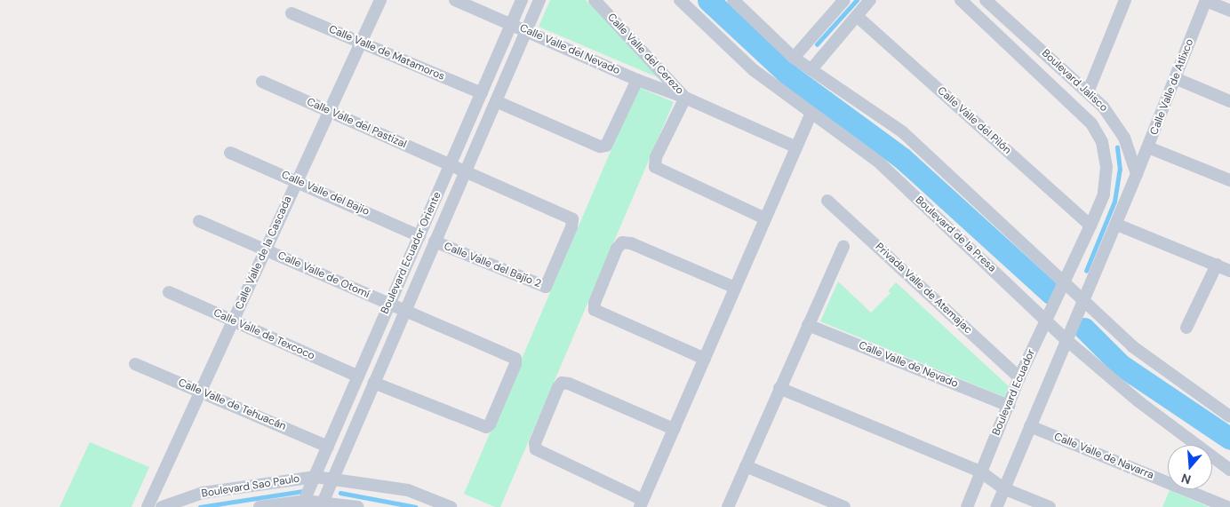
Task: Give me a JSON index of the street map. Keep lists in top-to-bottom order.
{
  "streets": {
    "street": [
      "Calle Valle del Nevado",
      "Calle Valle de Matamoros",
      "Calle Valle del Cerezo",
      "Boulevard Jalisco",
      "Calle Valle de Atlixco",
      "Calle Valle del Pilón",
      "Calle Valle del Pastizal",
      "Calle Valle del Bajio",
      "Boulevard de la Presa",
      "Calle Valle de la Cascada",
      "Boulevard Ecuador Oriente",
      "Calle Valle del Bajío 2",
      "Calle Valle de Otomí",
      "Privada Valle de Atemajac",
      "Calle Valle de Texcoco",
      "Calle Valle de Nevado",
      "Boulevard Ecuador",
      "Calle Valle de Tehuacán",
      "Calle Valle de Navarra",
      "Boulevard Sao Paulo"
    ]
  },
  "crossings": [
    ["Calle Valle del Nevado", "Calle Valle del Cerezo"],
    ["Calle Valle del Nevado", "Boulevard Ecuador Oriente"],
    ["Calle Valle de Matamoros", "Calle Valle de la Cascada"],
    ["Calle Valle de Matamoros", "Boulevard Ecuador Oriente"],
    ["Boulevard Jalisco", "Calle Valle de Atlixco"],
    ["Boulevard Jalisco", "Calle Valle del Pilón"],
    ["Boulevard Jalisco", "Boulevard Ecuador"],
    ["Calle Valle del Pastizal", "Calle Valle de la Cascada"],
    ["Calle Valle del Pastizal", "Boulevard Ecuador Oriente"],
    ["Calle Valle del Pastizal", "Calle Valle del Bajío 2"],
    ["Calle Valle del Bajio", "Calle Valle de la Cascada"],
    ["Calle Valle del Bajio", "Boulevard Ecuador Oriente"],
    ["Boulevard de la Presa", "Boulevard Ecuador"],
    ["Calle Valle de la Cascada", "Calle Valle de Otomí"],
    ["Calle Valle de la Cascada", "Calle Valle de Texcoco"],
    ["Calle Valle de la Cascada", "Calle Valle de Tehuacán"],
    ["Boulevard Ecuador Oriente", "Calle Valle del Bajío 2"],
    ["Boulevard Ecuador Oriente", "Calle Valle de Otomí"],
    ["Boulevard Ecuador Oriente", "Calle Valle de Texcoco"],
    ["Boulevard Ecuador Oriente", "Calle Valle de Tehuacán"],
    ["Boulevard Ecuador Oriente", "Boulevard Sao Paulo"],
    ["Privada Valle de Atemajac", "Boulevard Ecuador"],
    ["Calle Valle de Nevado", "Boulevard Ecuador"]
  ],
  "north": "bottom"
}
